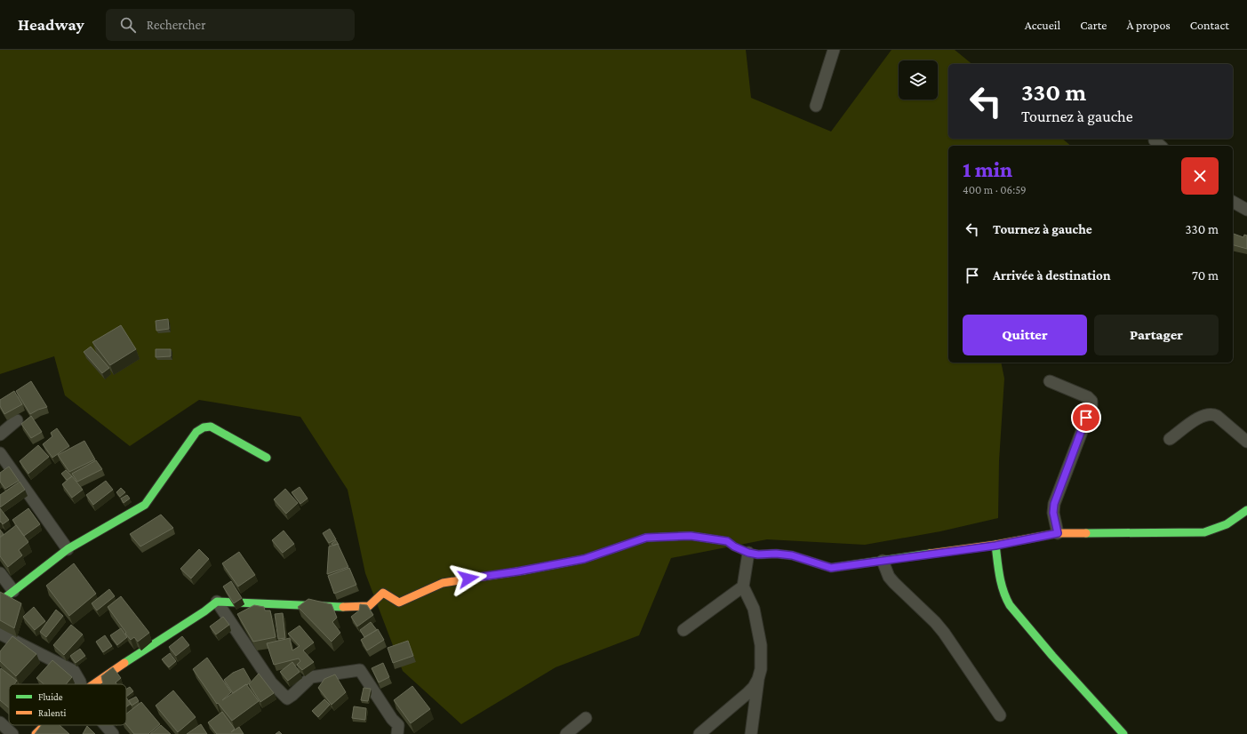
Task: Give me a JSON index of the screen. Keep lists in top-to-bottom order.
{
  "legend": ["Fluide", "Ralenti"],
  "page": {
    "header": "Headway",
    "search": "Rechercher",
    "nav": [
      "Accueil",
      "Carte",
      "À propos",
      "Contact"
    ],
    "turn": ["330 m", "Tournez à gauche"],
    "heading": ["1 min", "400 m · 06:59"],
    "list": [
      {
        "name": "Tournez à gauche",
        "value": "330 m"
      },
      {
        "name": "Arrivée à destination",
        "value": "70 m"
      }
    ],
    "buttons": ["Quitter", "Partager"]
  }
}
